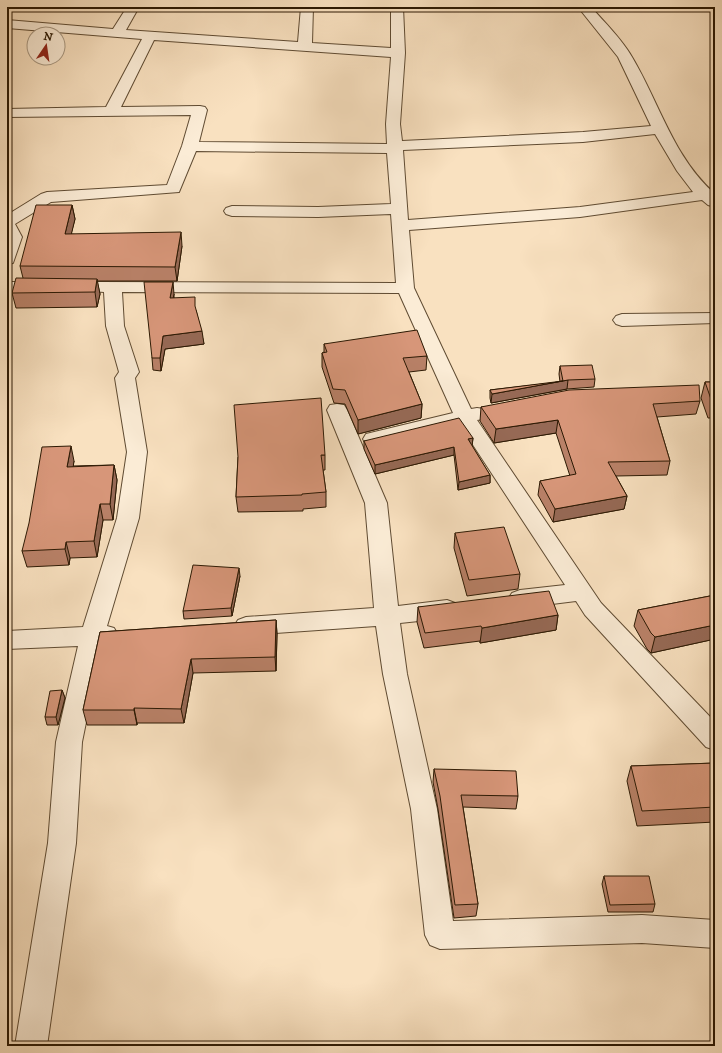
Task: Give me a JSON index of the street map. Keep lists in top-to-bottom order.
{
  "north": "top"
}
